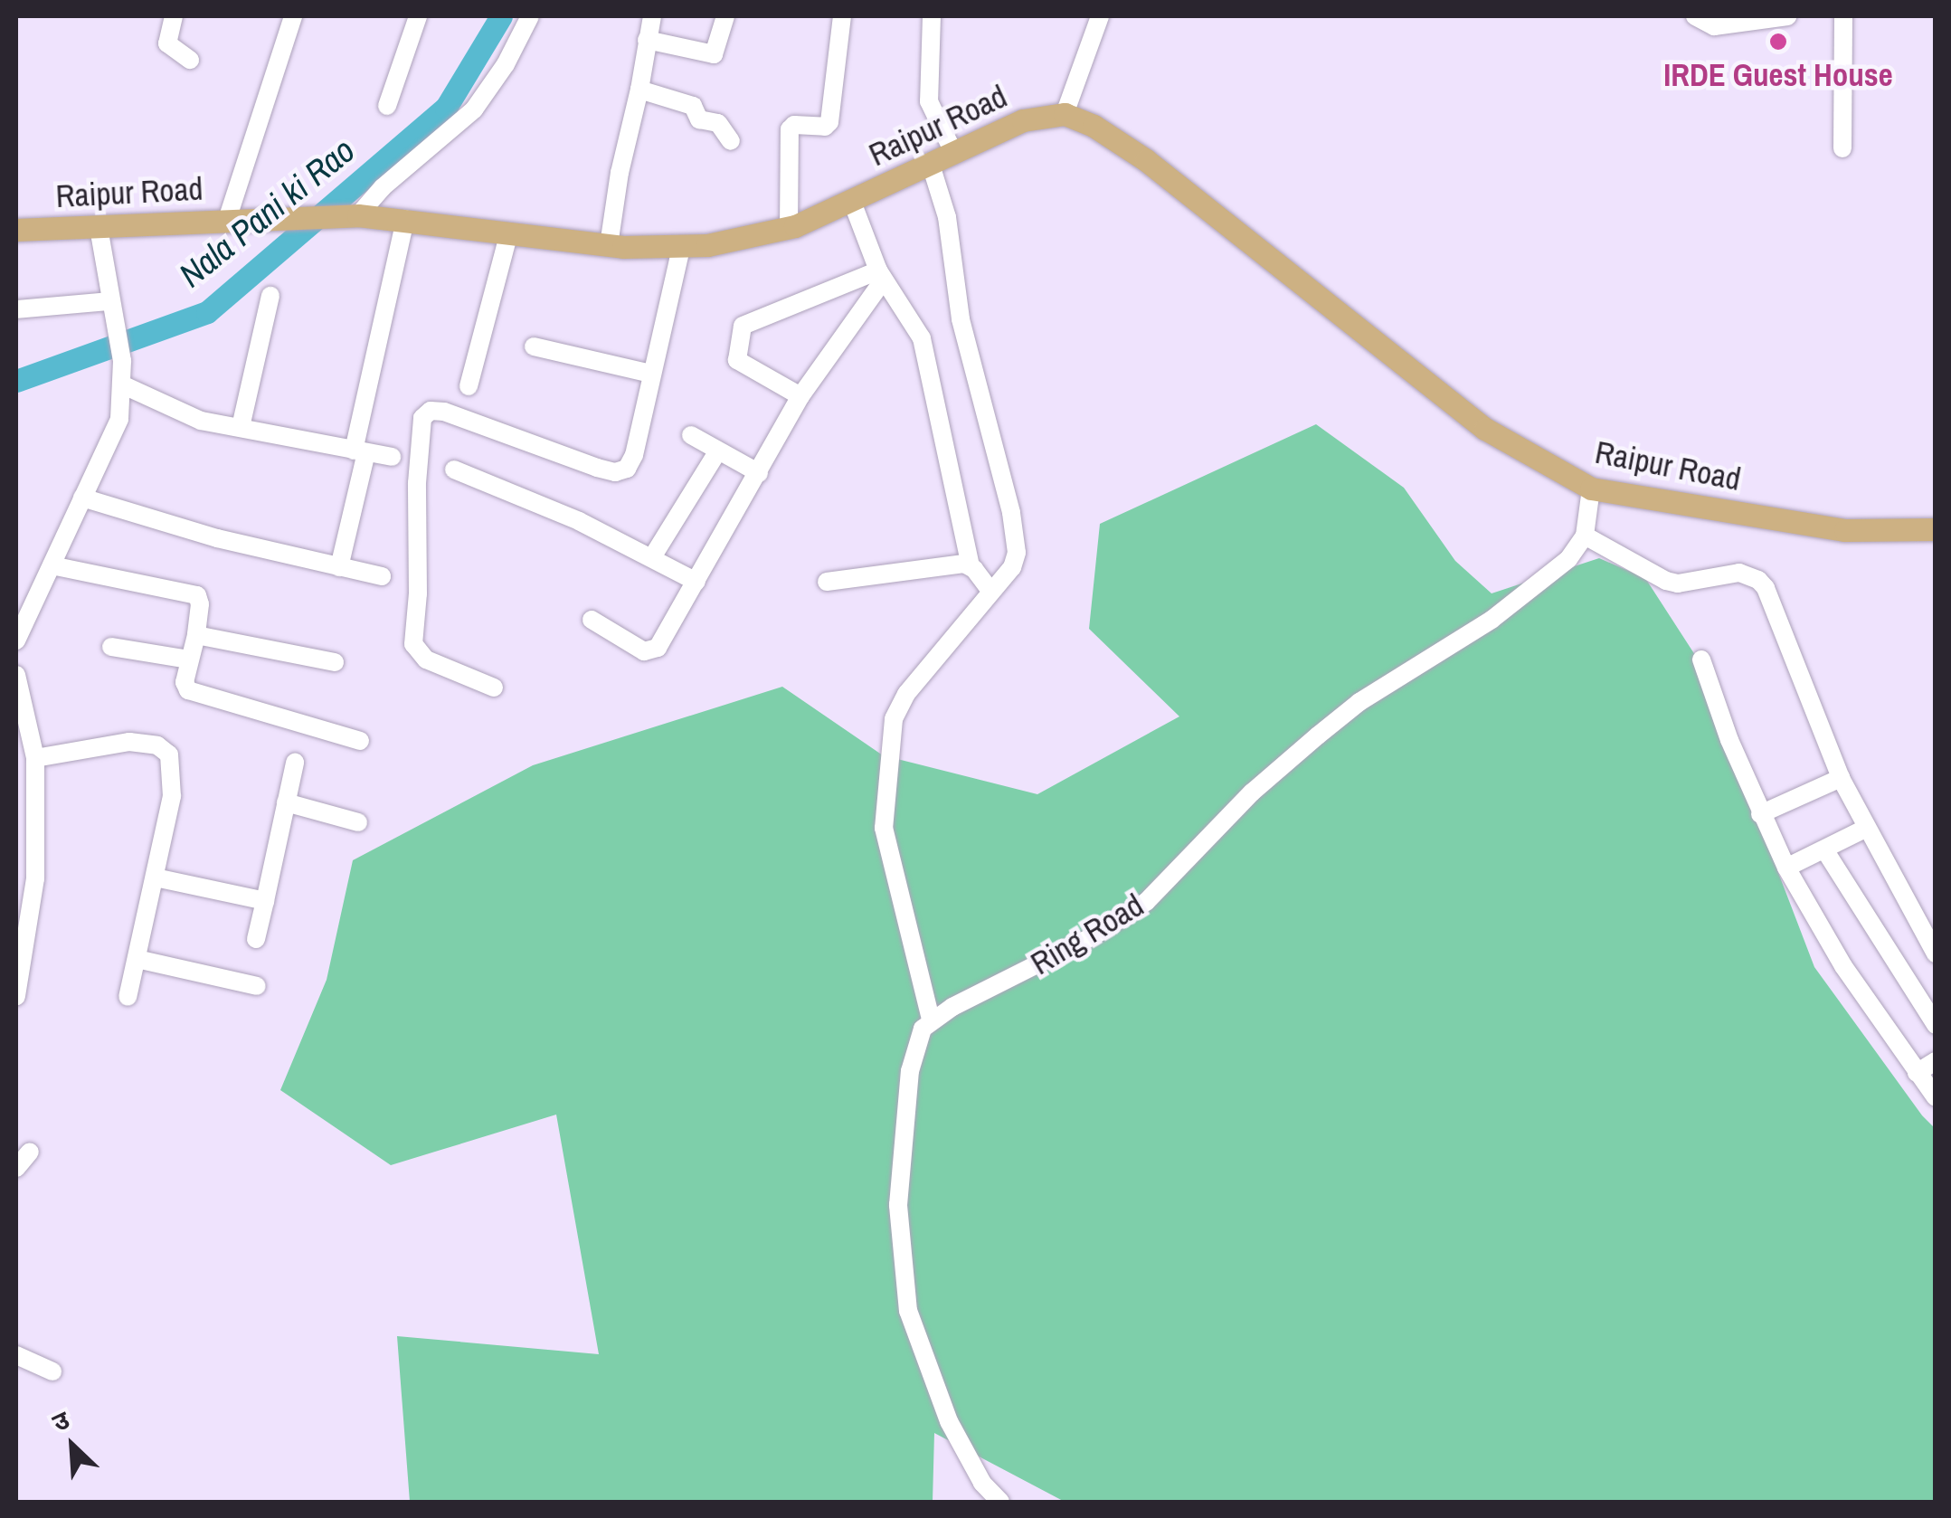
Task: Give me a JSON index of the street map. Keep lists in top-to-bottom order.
{
  "streets": {
    "main road": ["Raipur Road"],
    "street": ["Ring Road"]
  },
  "water": ["Nala Pani ki Rao"],
  "places": ["IRDE Guest House"],
  "north": "top left"
}
